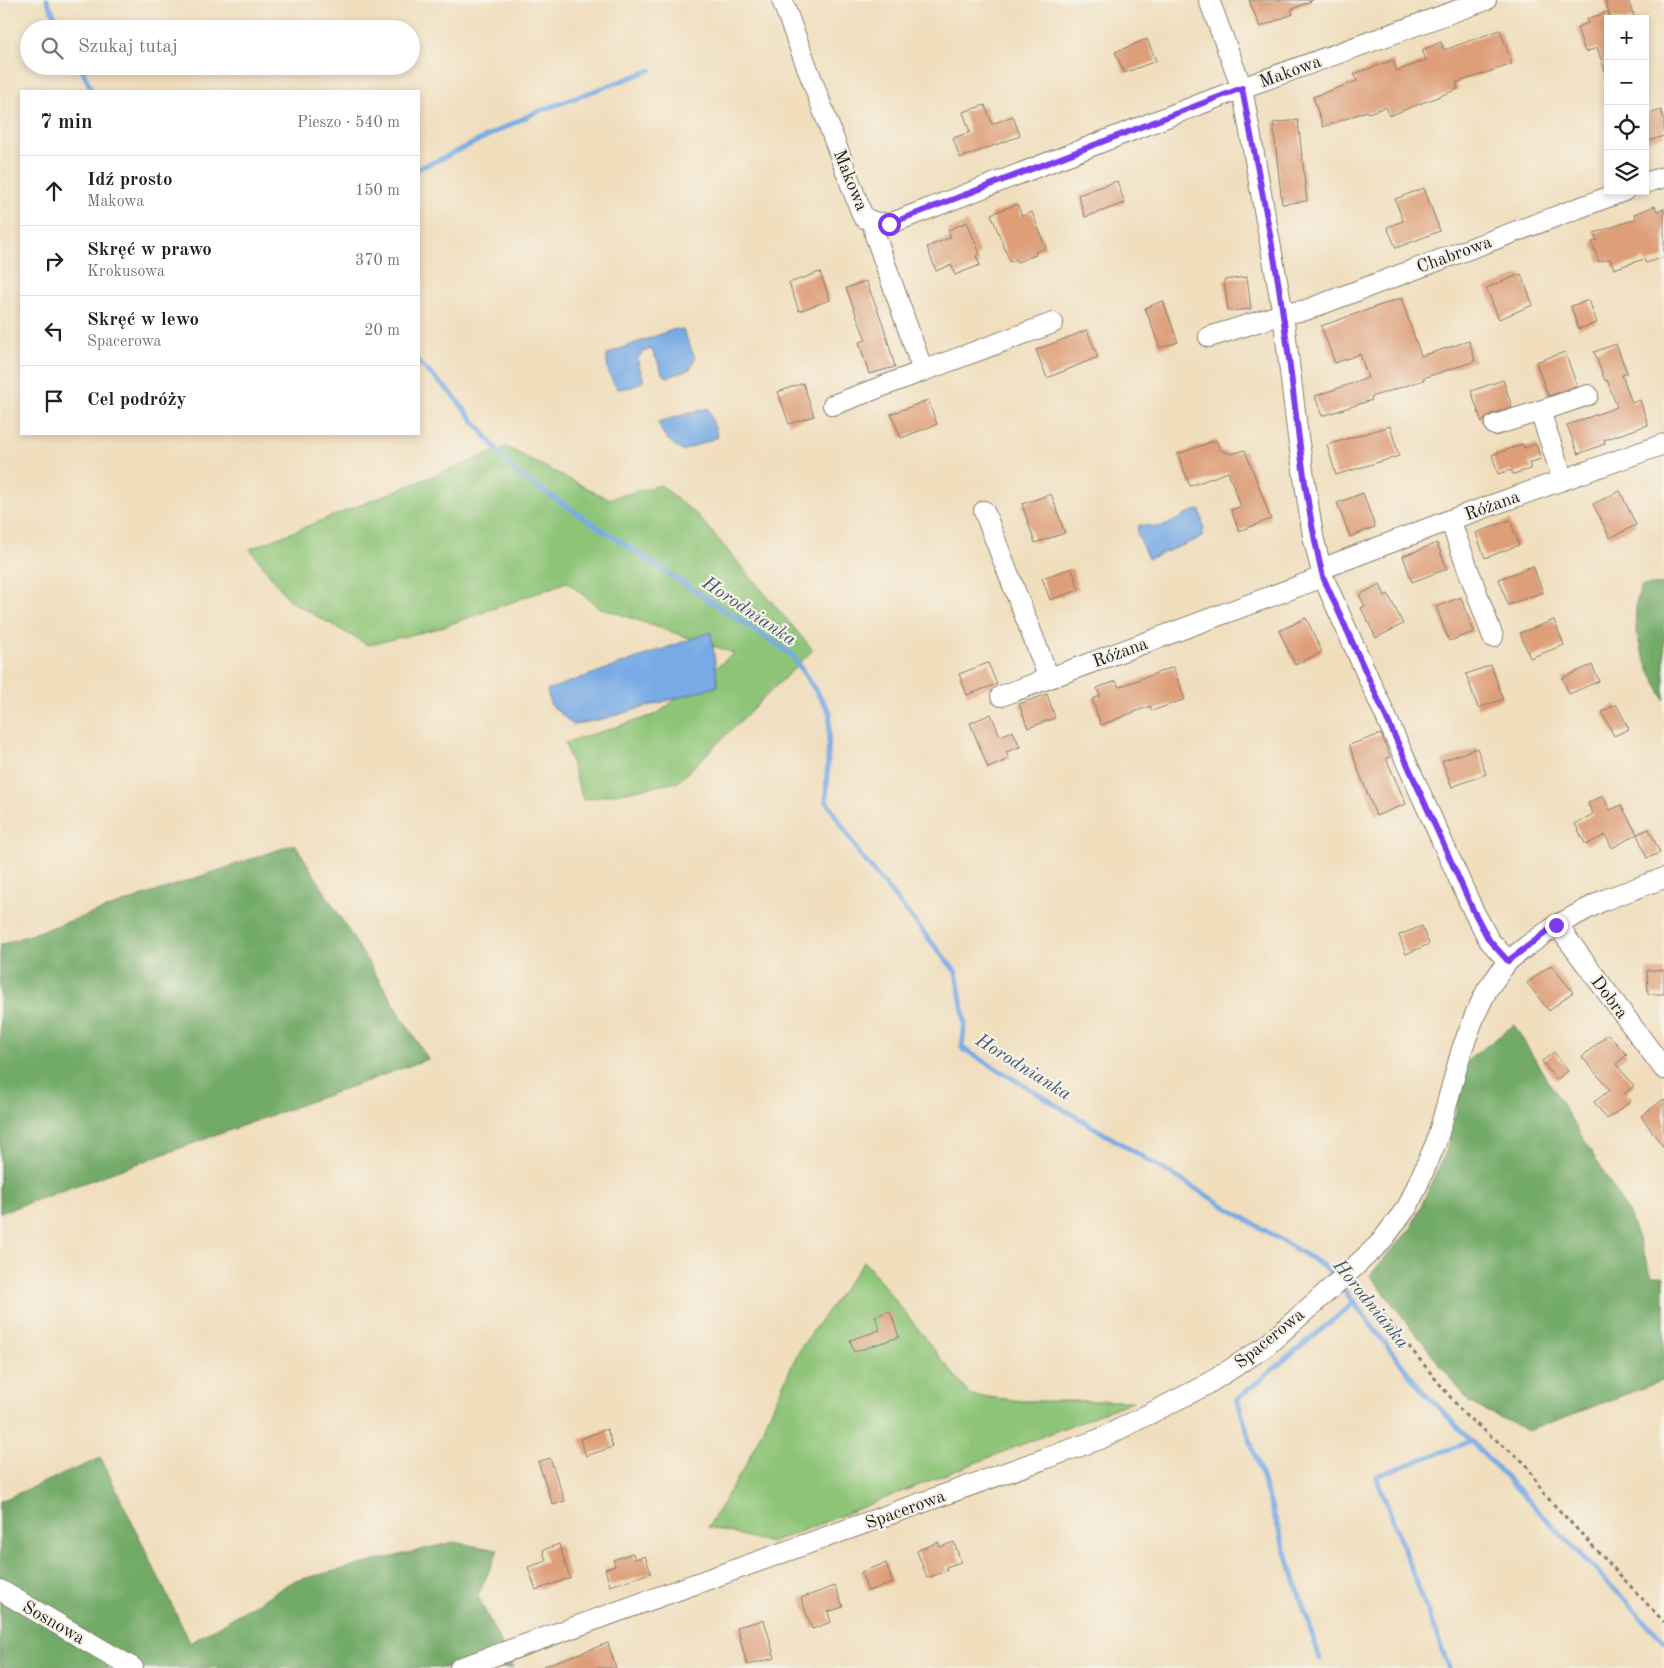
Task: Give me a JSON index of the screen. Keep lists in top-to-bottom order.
{
  "streets": {
    "street": [
      "Makowa",
      "Chabrowa",
      "Różana",
      "Dobra",
      "Spacerowa",
      "Sosnowa"
    ]
  },
  "water": ["Horodnianka"],
  "page": {
    "map_buttons": ["+", "−"],
    "search": "Szukaj tutaj",
    "heading": ["7 min", "Pieszo · 540 m"],
    "list": [
      ["Idź prosto", "Makowa", "150 m"],
      ["Skręć w prawo", "Krokusowa", "370 m"],
      ["Skręć w lewo", "Spacerowa", "20 m"],
      "Cel podróży"
    ]
  }
}
